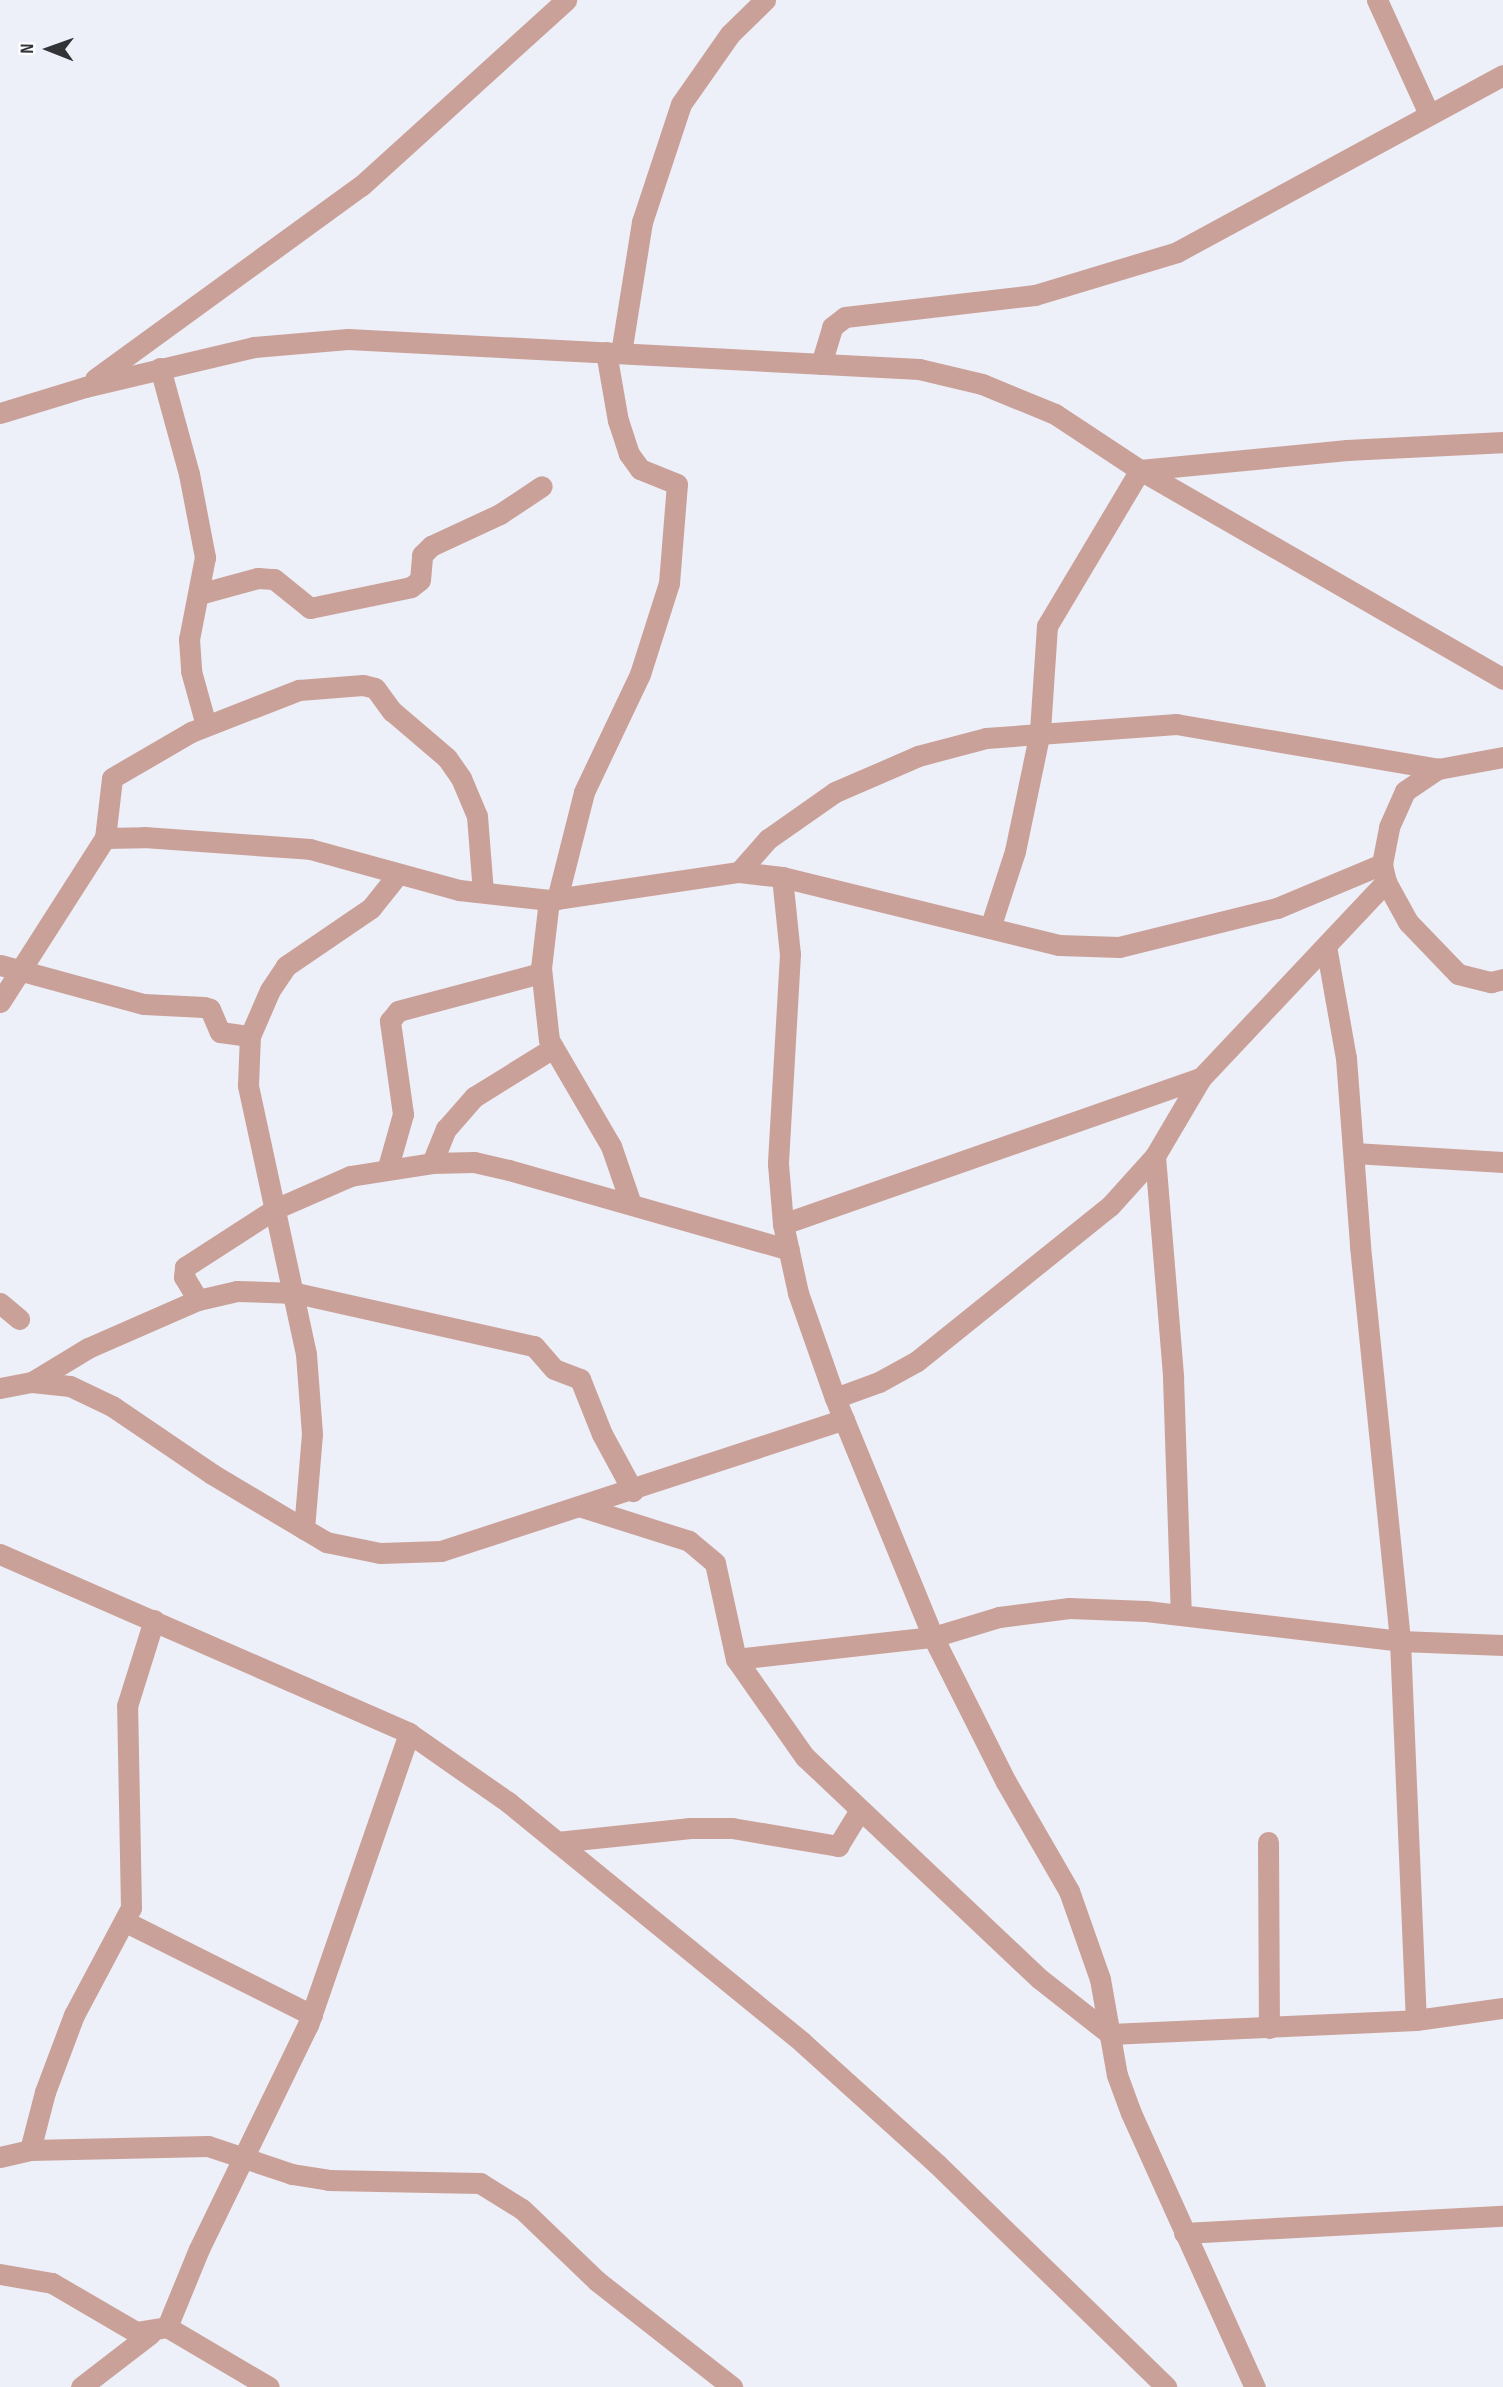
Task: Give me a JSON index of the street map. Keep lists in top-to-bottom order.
{
  "north": "left"
}
